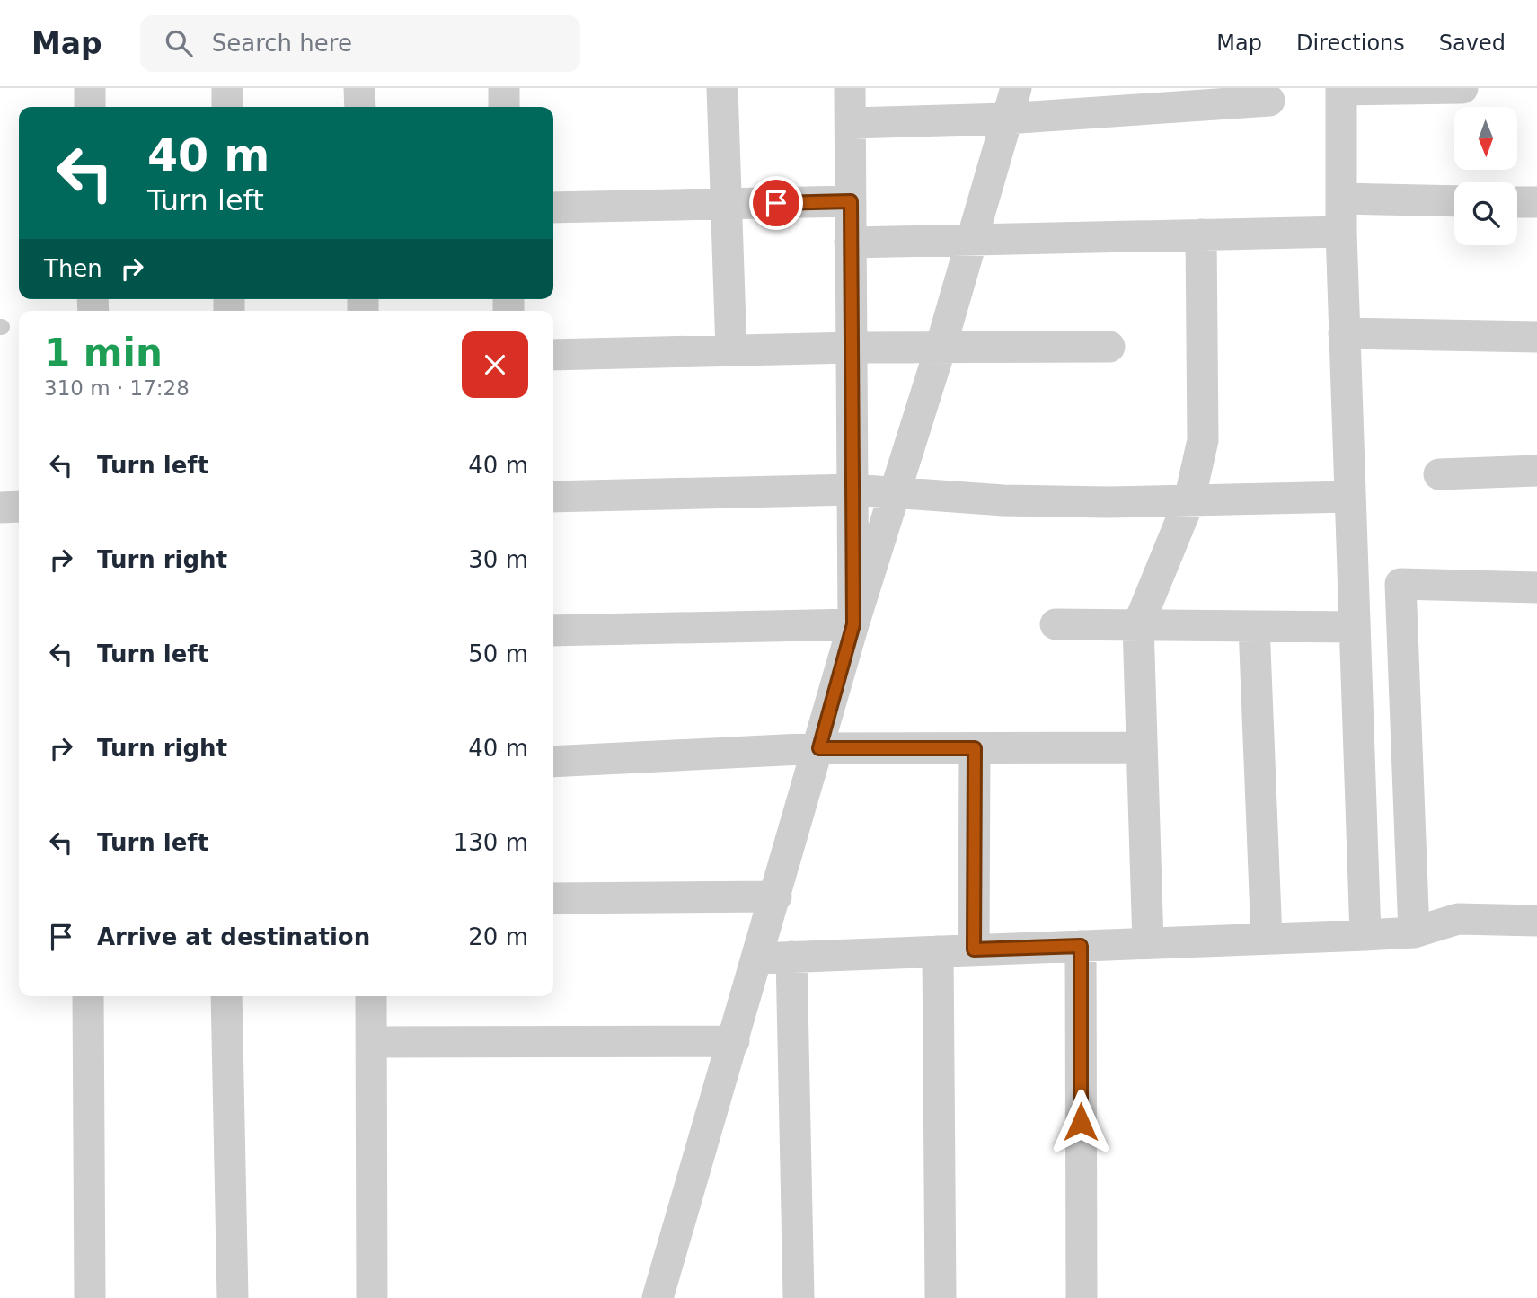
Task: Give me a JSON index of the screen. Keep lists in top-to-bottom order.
{
  "north": "bottom",
  "page": {
    "header": "Map",
    "search": "Search here",
    "nav": ["Map", "Directions", "Saved"],
    "turn": ["40 m", "Turn left"],
    "then": "Then",
    "heading": ["1 min", "310 m · 17:28"],
    "list": [
      {
        "name": "Turn left",
        "value": "40 m"
      },
      {
        "name": "Turn right",
        "value": "30 m"
      },
      {
        "name": "Turn left",
        "value": "50 m"
      },
      {
        "name": "Turn right",
        "value": "40 m"
      },
      {
        "name": "Turn left",
        "value": "130 m"
      },
      {
        "name": "Arrive at destination",
        "value": "20 m"
      }
    ]
  }
}
